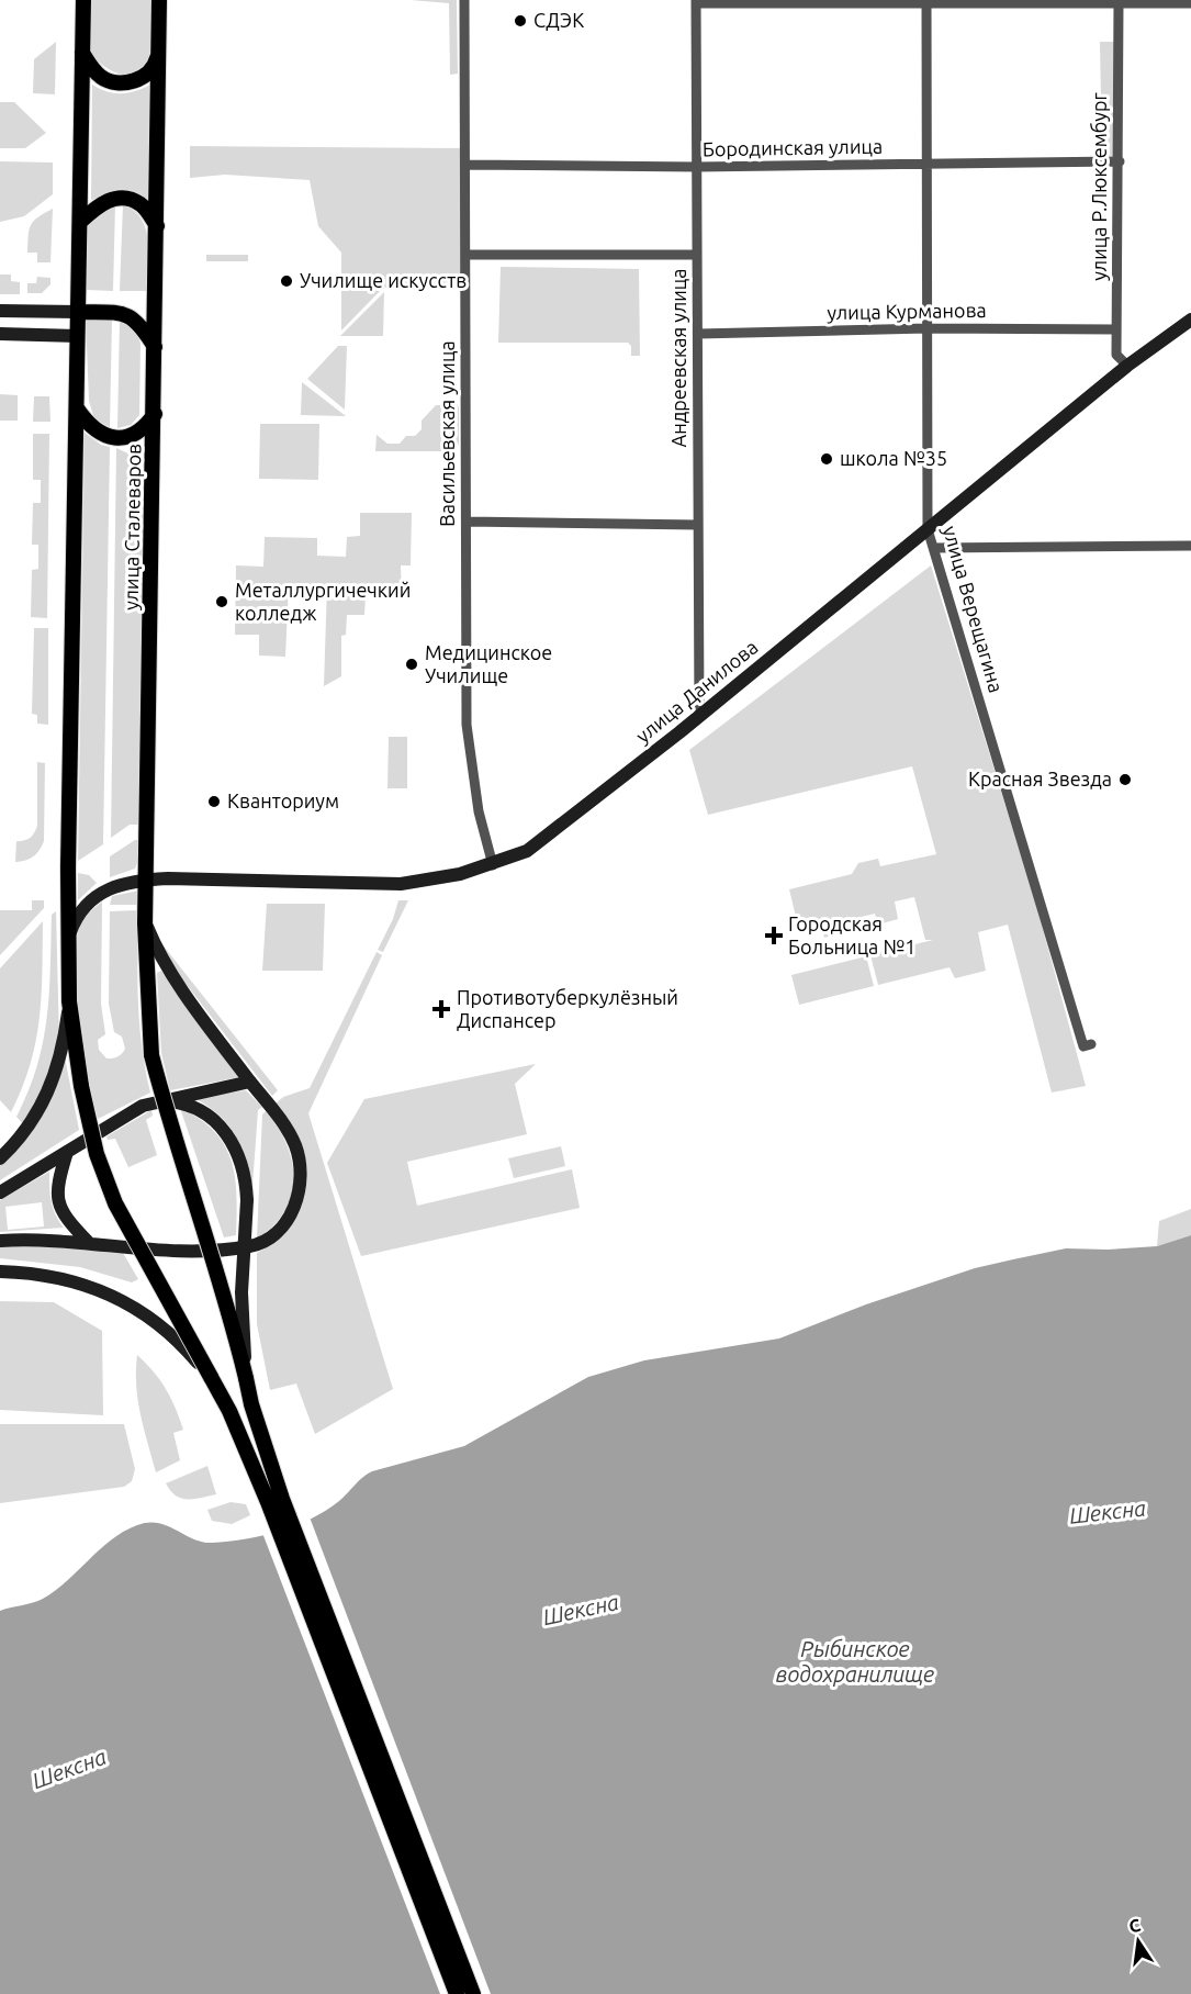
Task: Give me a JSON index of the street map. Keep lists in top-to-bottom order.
{
  "streets": {
    "main road": ["улица Сталеваров", "улица Данилова"],
    "street": [
      "Бородинская улица",
      "улица Р.Люксембург",
      "улица Курманова",
      "Андреевская улица",
      "Васильевская улица",
      "улица Верещагина"
    ]
  },
  "crossings": [
    ["Бородинская улица", "улица Р.Люксембург"],
    ["Бородинская улица", "Андреевская улица"],
    ["Бородинская улица", "Васильевская улица"],
    ["Бородинская улица", "улица Верещагина"],
    ["улица Р.Люксембург", "улица Курманова"],
    ["улица Р.Люксембург", "улица Данилова"],
    ["улица Курманова", "Андреевская улица"],
    ["улица Курманова", "улица Верещагина"],
    ["Андреевская улица", "улица Данилова"],
    ["Васильевская улица", "улица Данилова"],
    ["улица Сталеваров", "улица Данилова"],
    ["улица Верещагина", "улица Данилова"]
  ],
  "water": ["Шексна", "Рыбинское водохранилище"],
  "places": {
    "other": [
      "СДЭК",
      "Училище искусств",
      "школа №35",
      "Металлургичечкий колледж",
      "Медицинское Училище",
      "Красная Звезда",
      "Кванториум"
    ],
    "health": ["Городская Больница №1", "Противотуберкулёзный Диспансер"]
  },
  "north": "top"
}
